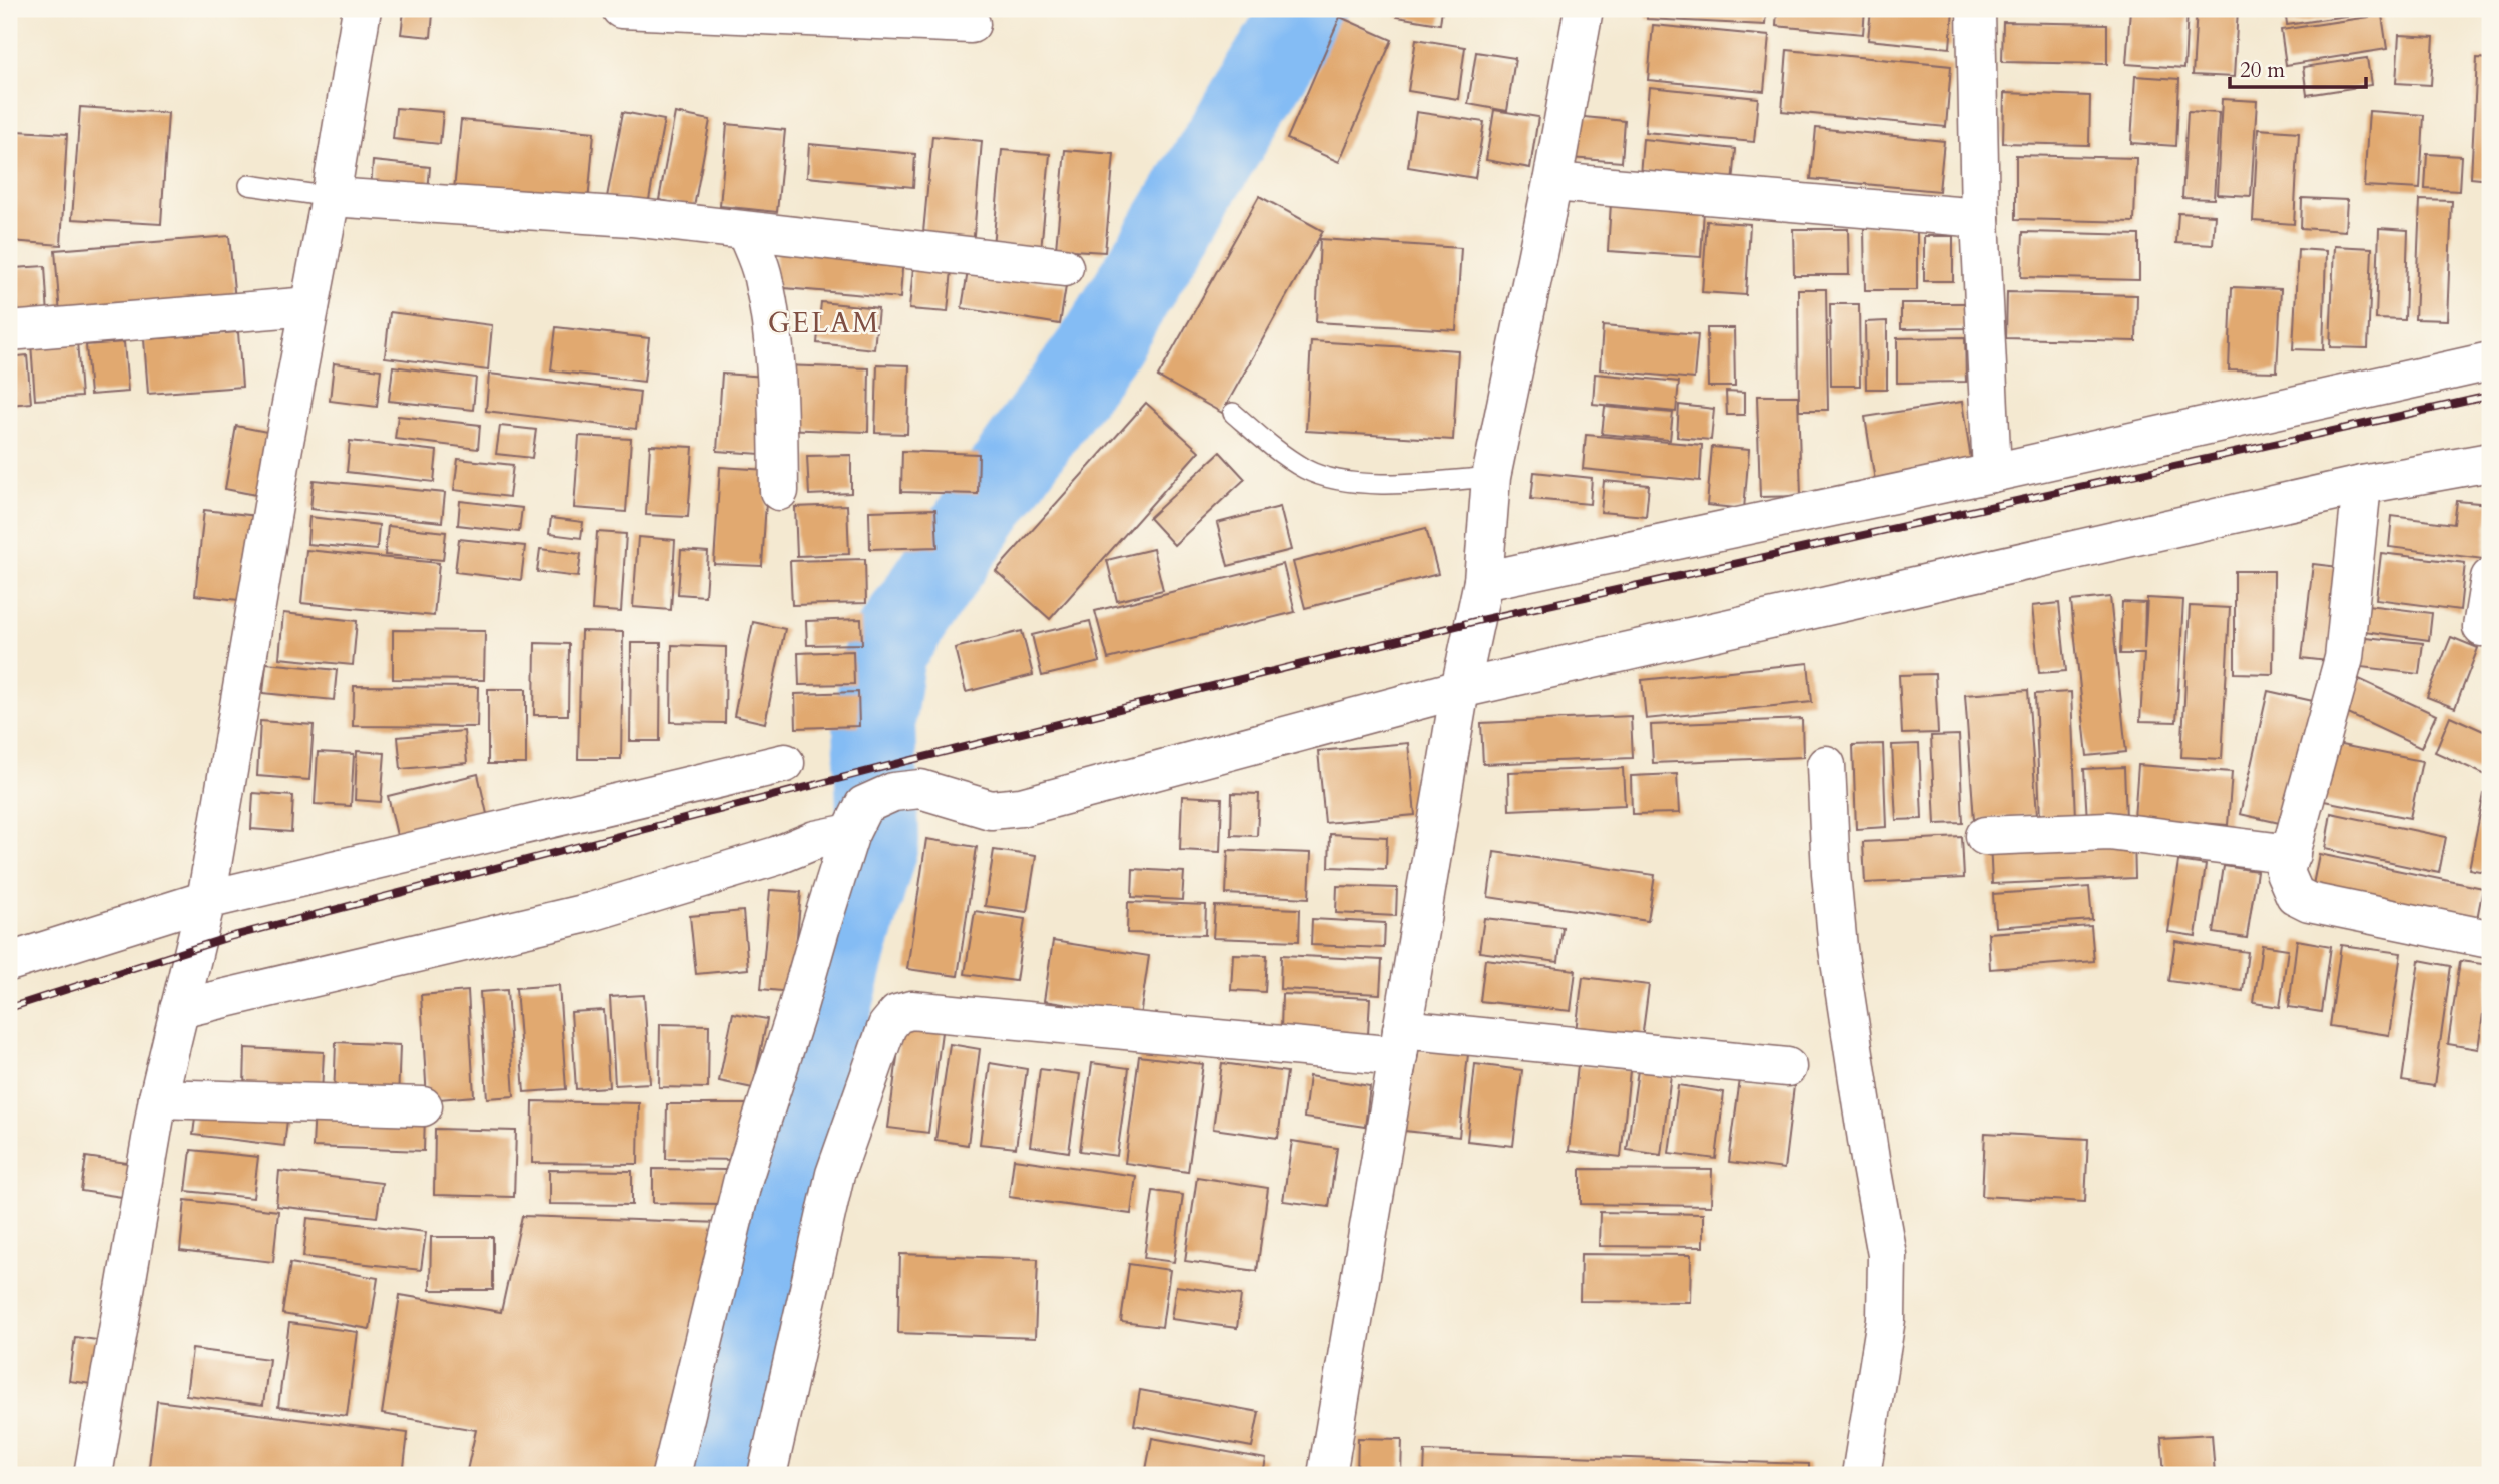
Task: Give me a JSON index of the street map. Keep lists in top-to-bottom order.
{
  "districts": ["GELAM"],
  "scale_bar": "20 m"
}
